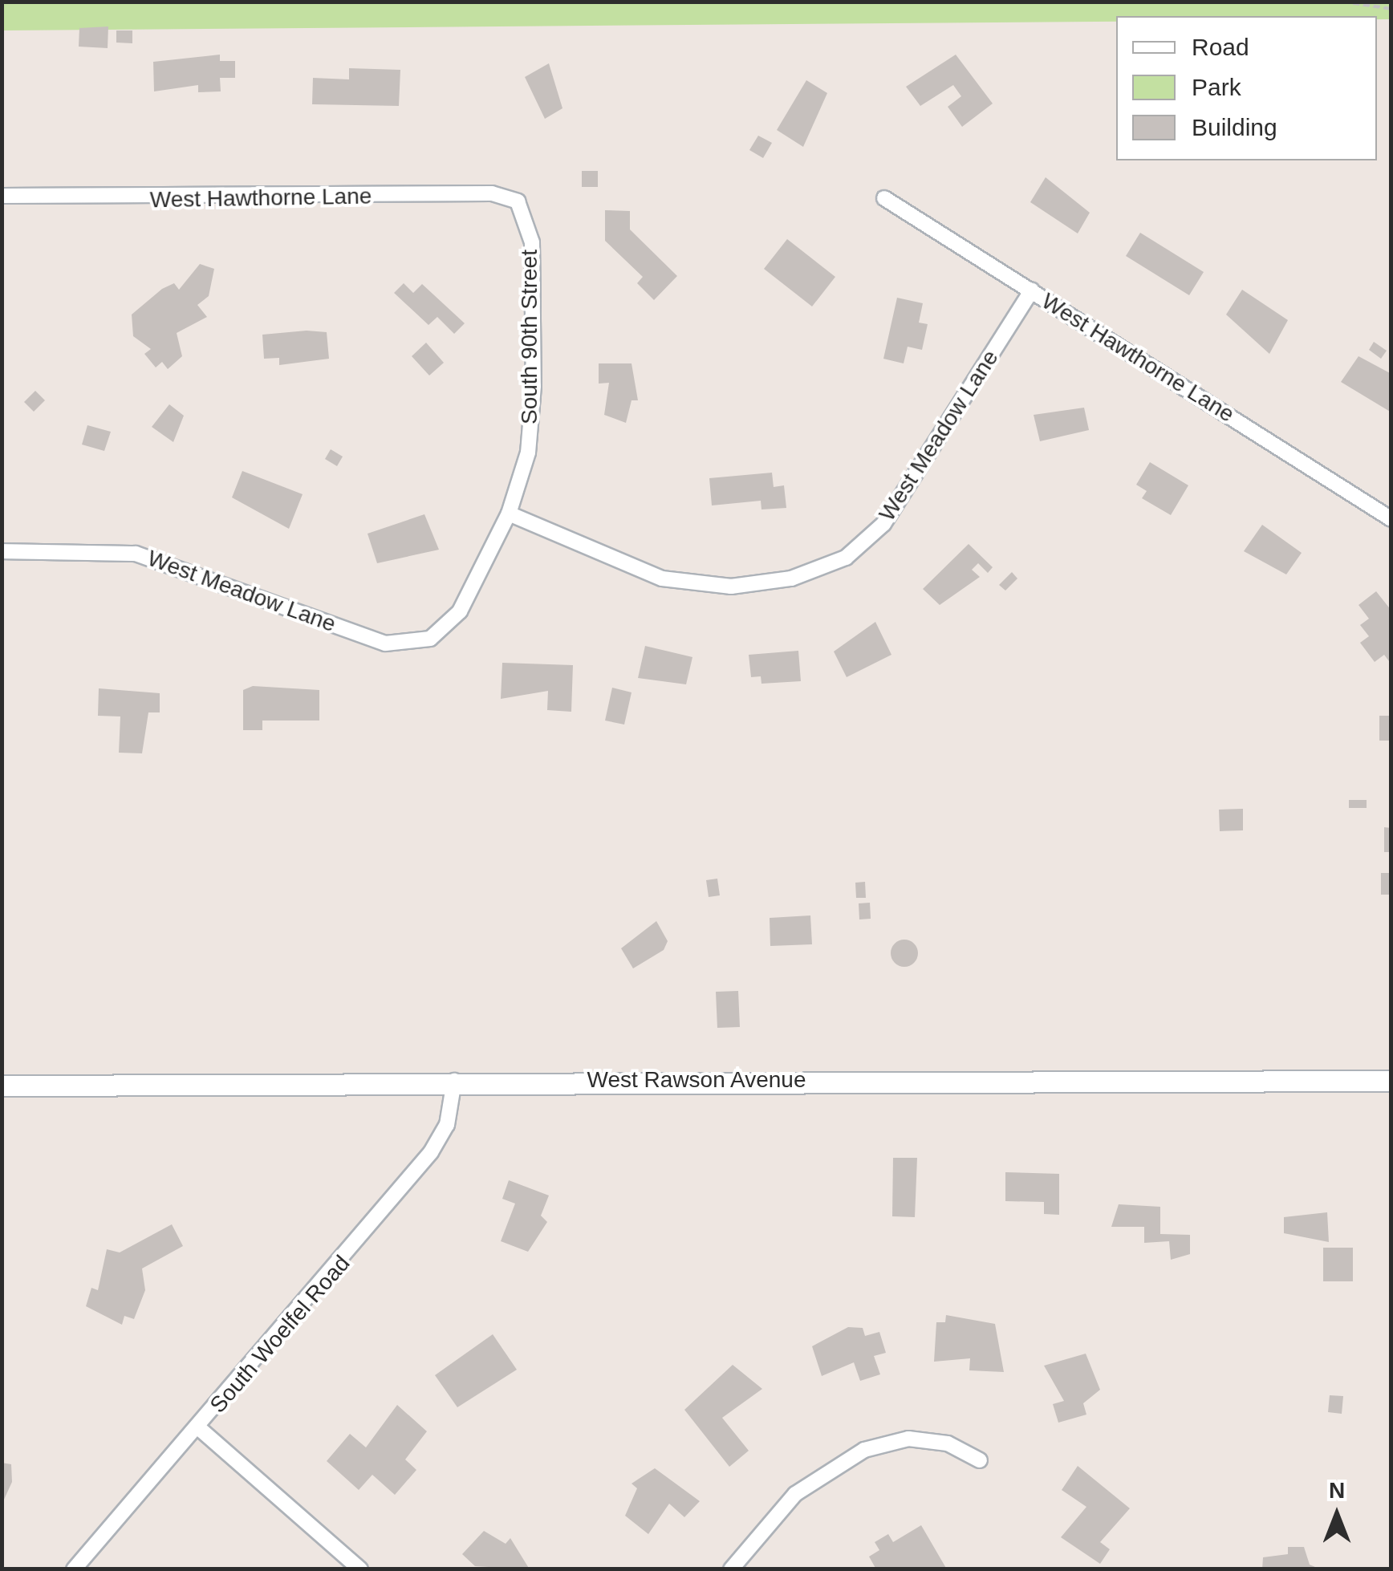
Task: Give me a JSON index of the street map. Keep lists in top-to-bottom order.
{
  "streets": {
    "main road": ["West Rawson Avenue"],
    "street": [
      "West Hawthorne Lane",
      "South 90th Street",
      "West Meadow Lane",
      "South Woelfel Road"
    ]
  },
  "crossings": [
    ["West Hawthorne Lane", "South 90th Street"],
    ["West Hawthorne Lane", "West Meadow Lane"],
    ["South 90th Street", "West Meadow Lane"],
    ["West Rawson Avenue", "South Woelfel Road"]
  ],
  "legend": ["Road", "Park", "Building"],
  "north": "top"
}
